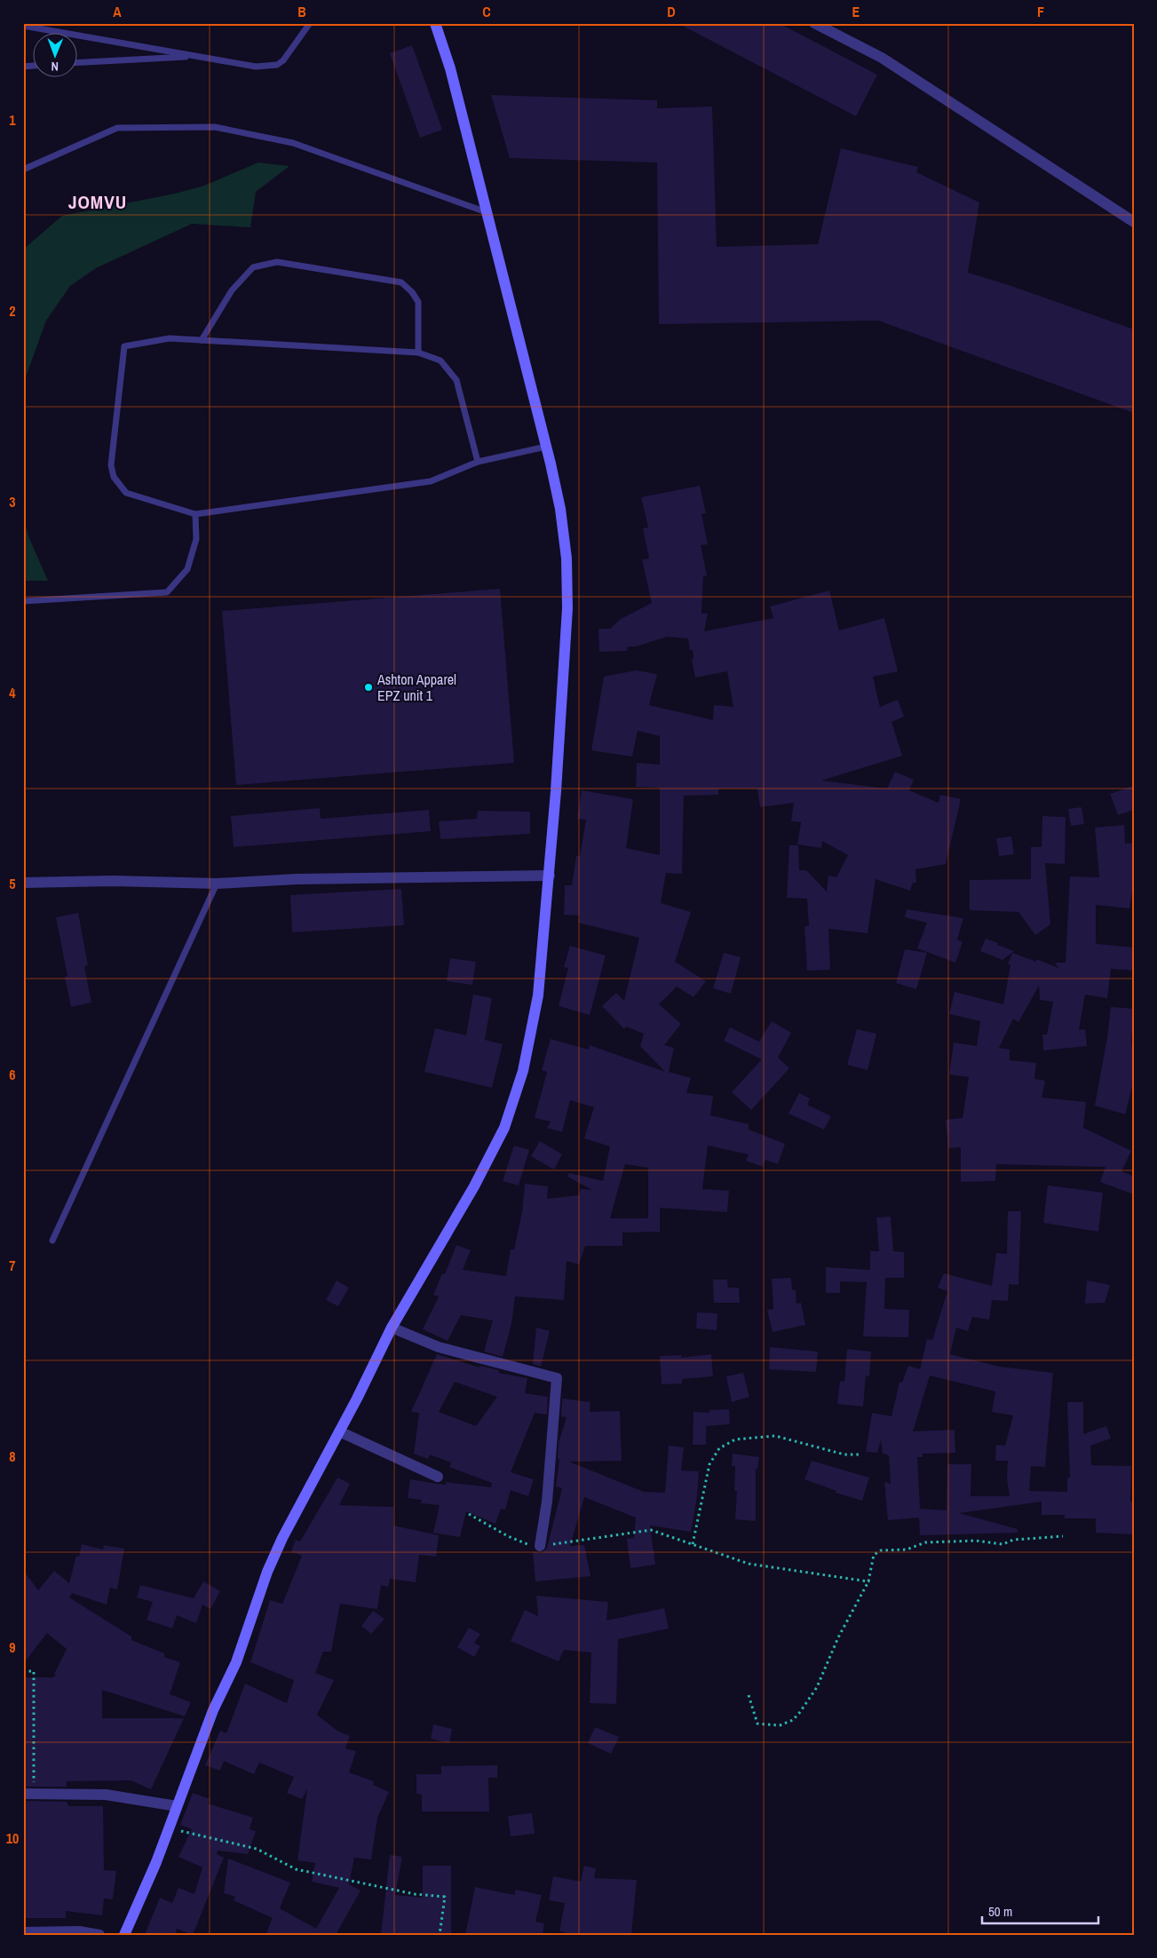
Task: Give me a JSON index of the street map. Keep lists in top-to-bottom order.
{
  "districts": ["JOMVU"],
  "places": ["Ashton Apparel EPZ unit 1"],
  "scale_bar": "50 m",
  "north": "bottom",
  "grid": {
    "columns": [
      "A",
      "B",
      "C",
      "D",
      "E",
      "F"
    ],
    "rows": [
      "1",
      "2",
      "3",
      "4",
      "5",
      "6",
      "7",
      "8",
      "9",
      "10"
    ]
  }
}
